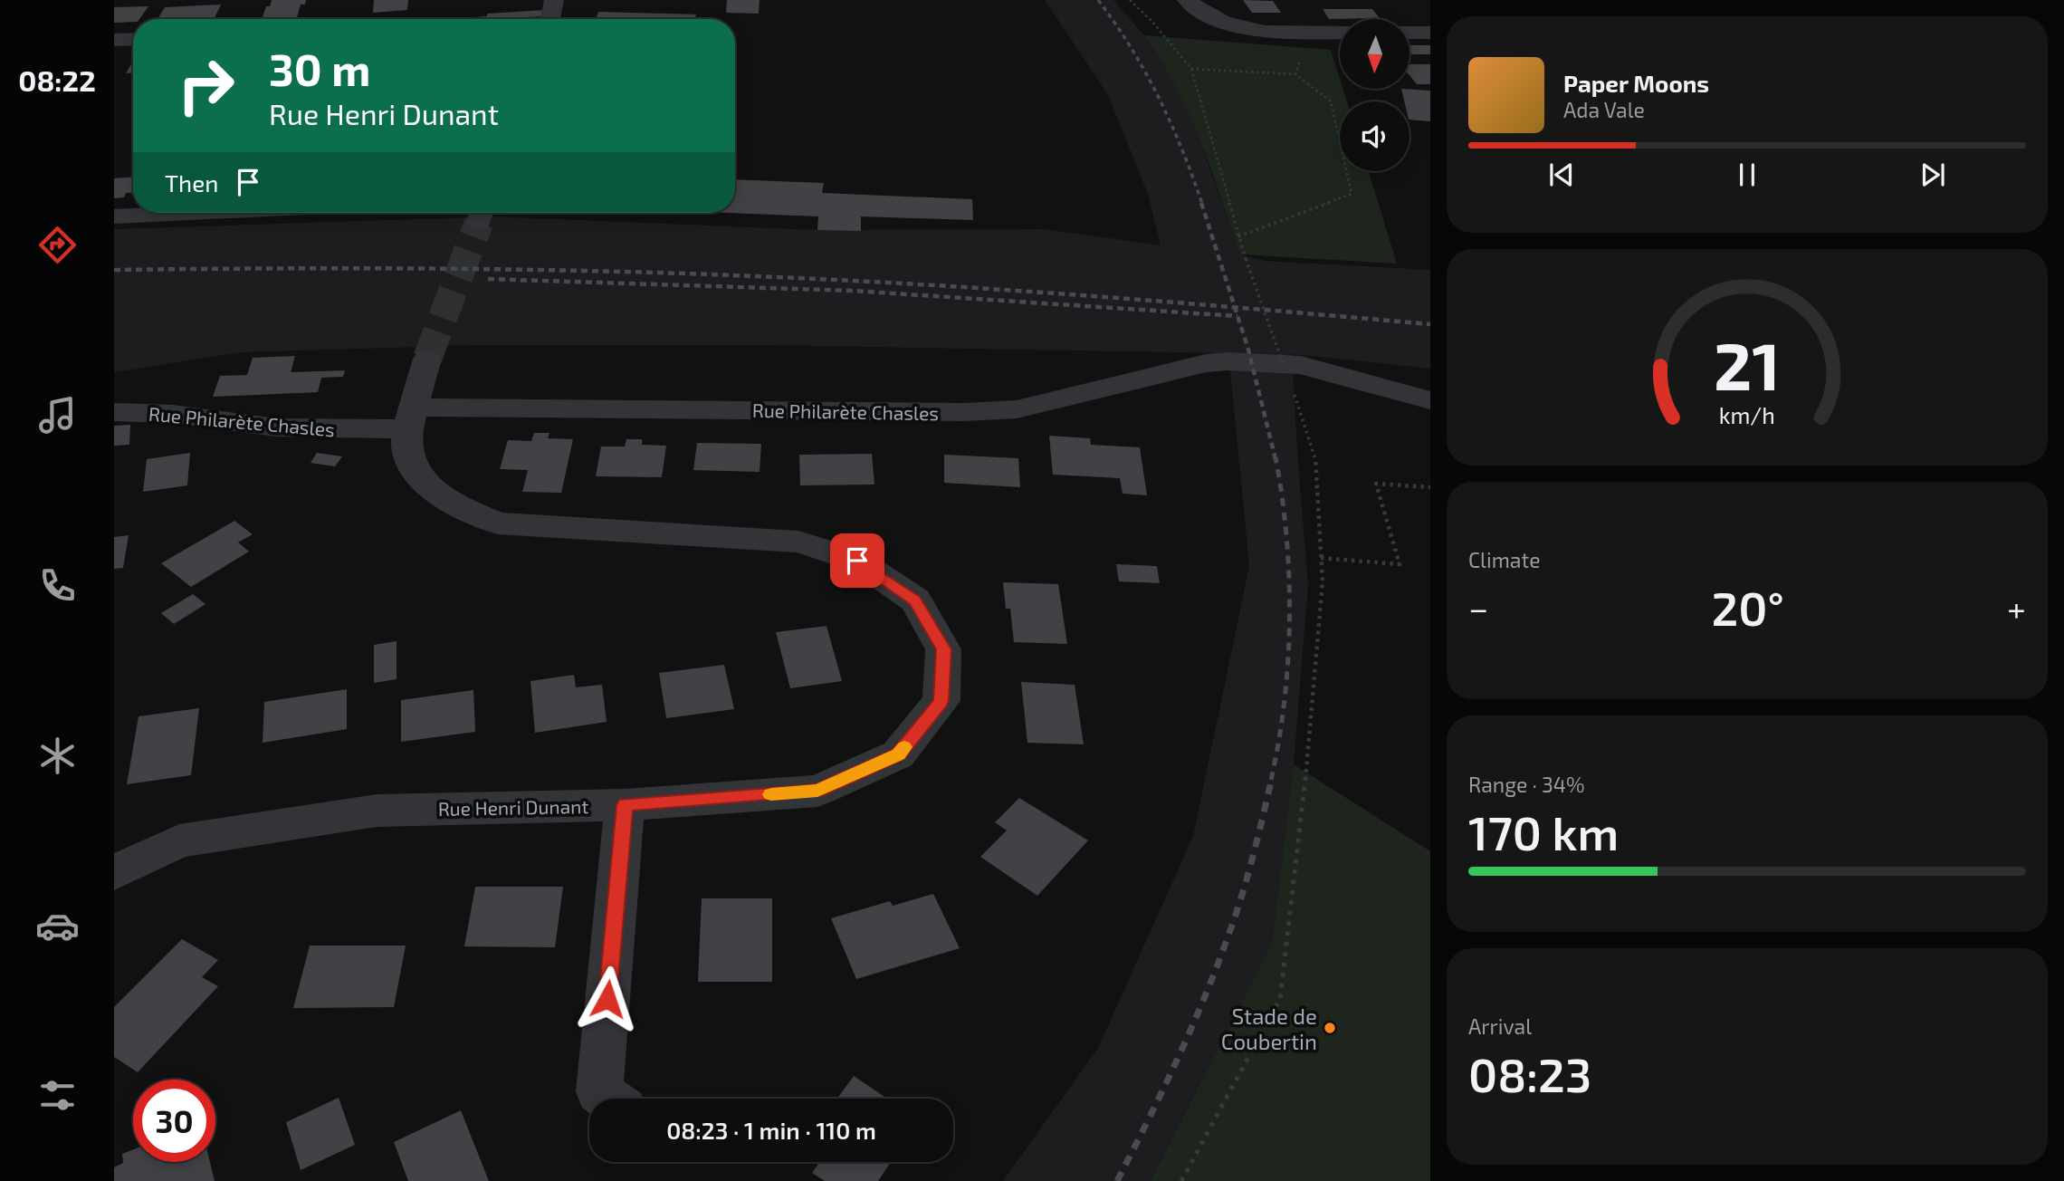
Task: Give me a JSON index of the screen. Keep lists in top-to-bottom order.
{
  "streets": {
    "street": ["Rue Philarète Chasles", "Rue Henri Dunant"]
  },
  "crossings": [
    ["Rue Philarète Chasles", "Rue Henri Dunant"]
  ],
  "places": ["Stade de Coubertin"],
  "north": "bottom",
  "page": {
    "tabs": "08:22",
    "turn": ["30 m", "Rue Henri Dunant"],
    "song": ["Paper Moons", "Ada Vale"],
    "then": "Then",
    "tile": [
      "Climate",
      ["Range · 34%", "170 km"],
      ["Arrival", "08:23"]
    ],
    "heat": ["−", "20°", "+"],
    "limit": "30",
    "trip": "08:23 · 1 min · 110 m",
    "gauge": ["21", "km/h"]
  }
}
